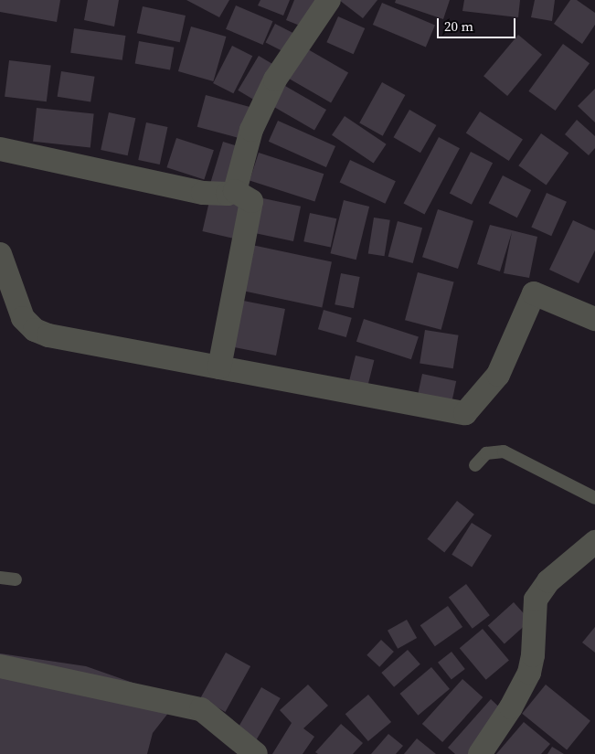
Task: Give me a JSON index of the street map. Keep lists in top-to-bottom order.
{
  "scale_bar": "20 m"
}
